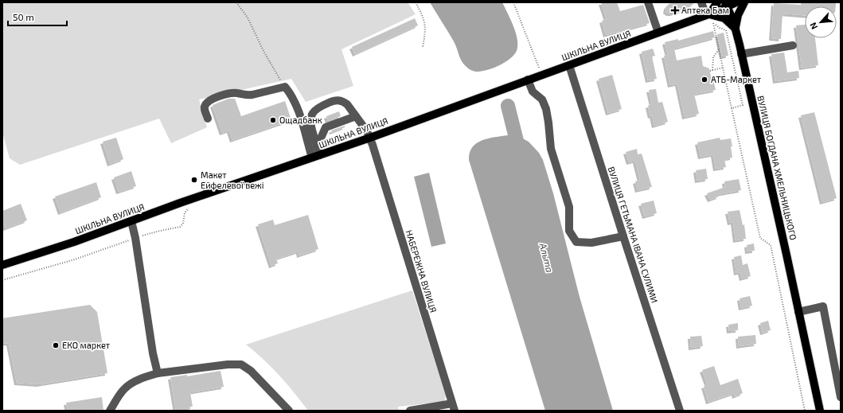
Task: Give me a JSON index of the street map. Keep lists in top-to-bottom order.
{
  "streets": {
    "main road": ["ШКІЛЬНА ВУЛИЦЯ", "ВУЛИЦЯ БОГДАНА ХМЕЛЬНИЦЬКОГО"],
    "street": ["ВУЛИЦЯ ГЕТЬМАНА ІВАНА СУЛИМИ", "НАБЕРЕЖНА ВУЛИЦЯ"]
  },
  "crossings": [
    ["ШКІЛЬНА ВУЛИЦЯ", "ВУЛИЦЯ БОГДАНА ХМЕЛЬНИЦЬКОГО"],
    ["ШКІЛЬНА ВУЛИЦЯ", "ВУЛИЦЯ ГЕТЬМАНА ІВАНА СУЛИМИ"],
    ["ШКІЛЬНА ВУЛИЦЯ", "НАБЕРЕЖНА ВУЛИЦЯ"]
  ],
  "water": ["Альта"],
  "places": {
    "health": ["Аптека Бам"],
    "other": [
      "АТБ-Маркет",
      "Ощадбанк",
      "Макет Ейфелевої вежі",
      "ЕКО маркет"
    ]
  },
  "scale_bar": "50 m",
  "north": "bottom left"
}
